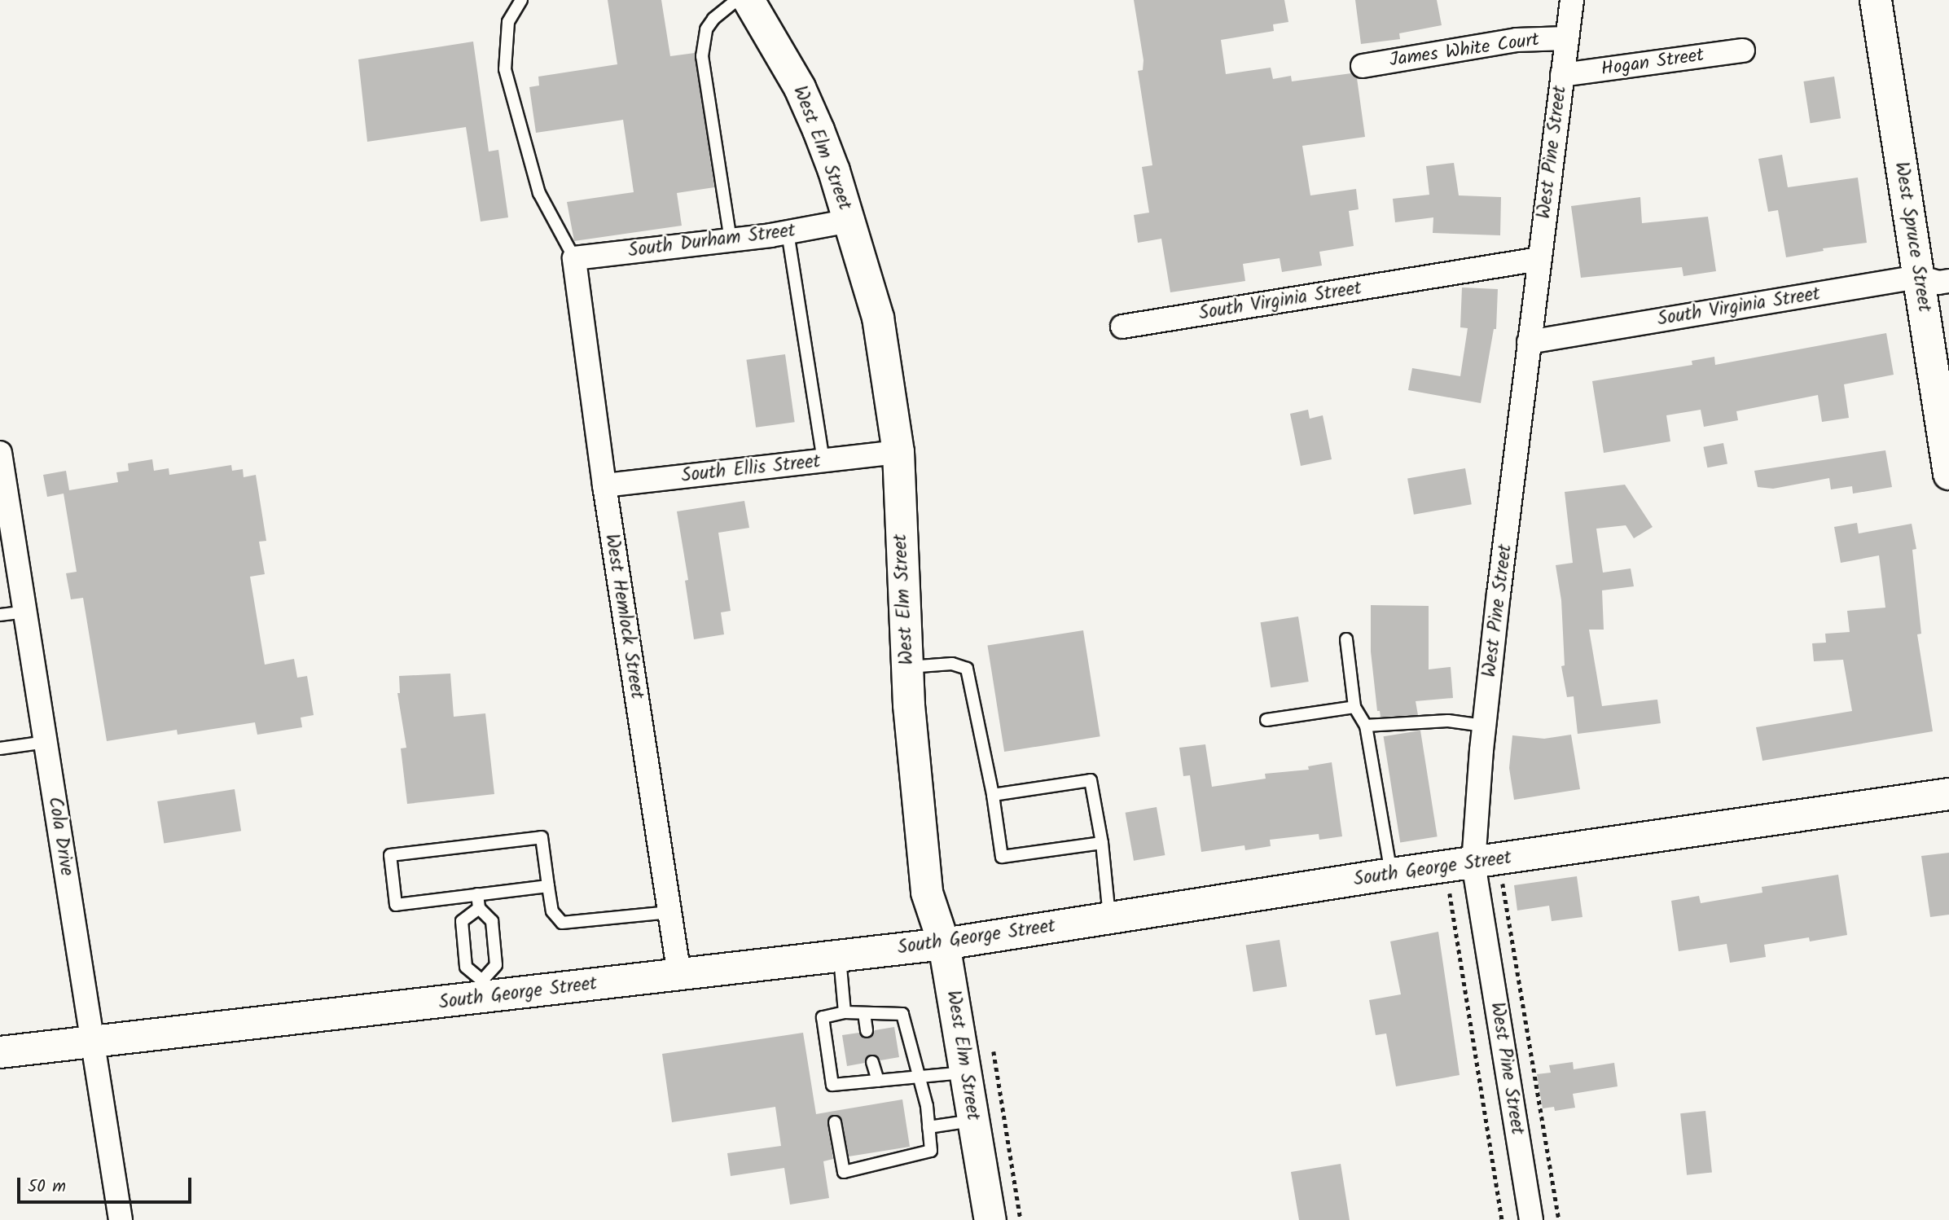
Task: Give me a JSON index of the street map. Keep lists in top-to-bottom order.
{
  "streets": {
    "main road": ["West Elm Street", "West Spruce Street", "South George Street"],
    "street": [
      "James White Court",
      "Hogan Street",
      "West Pine Street",
      "South Durham Street",
      "South Virginia Street",
      "South Ellis Street",
      "West Hemlock Street",
      "Cola Drive"
    ]
  },
  "crossings": [
    ["James White Court", "West Pine Street"],
    ["Hogan Street", "West Pine Street"],
    ["West Elm Street", "South Durham Street"],
    ["West Elm Street", "South Ellis Street"],
    ["West Elm Street", "South George Street"],
    ["West Pine Street", "South Virginia Street"],
    ["West Pine Street", "South George Street"],
    ["West Spruce Street", "South Virginia Street"],
    ["South Durham Street", "West Hemlock Street"],
    ["South Ellis Street", "West Hemlock Street"],
    ["West Hemlock Street", "South George Street"],
    ["Cola Drive", "South George Street"]
  ],
  "scale_bar": "50 m"
}
